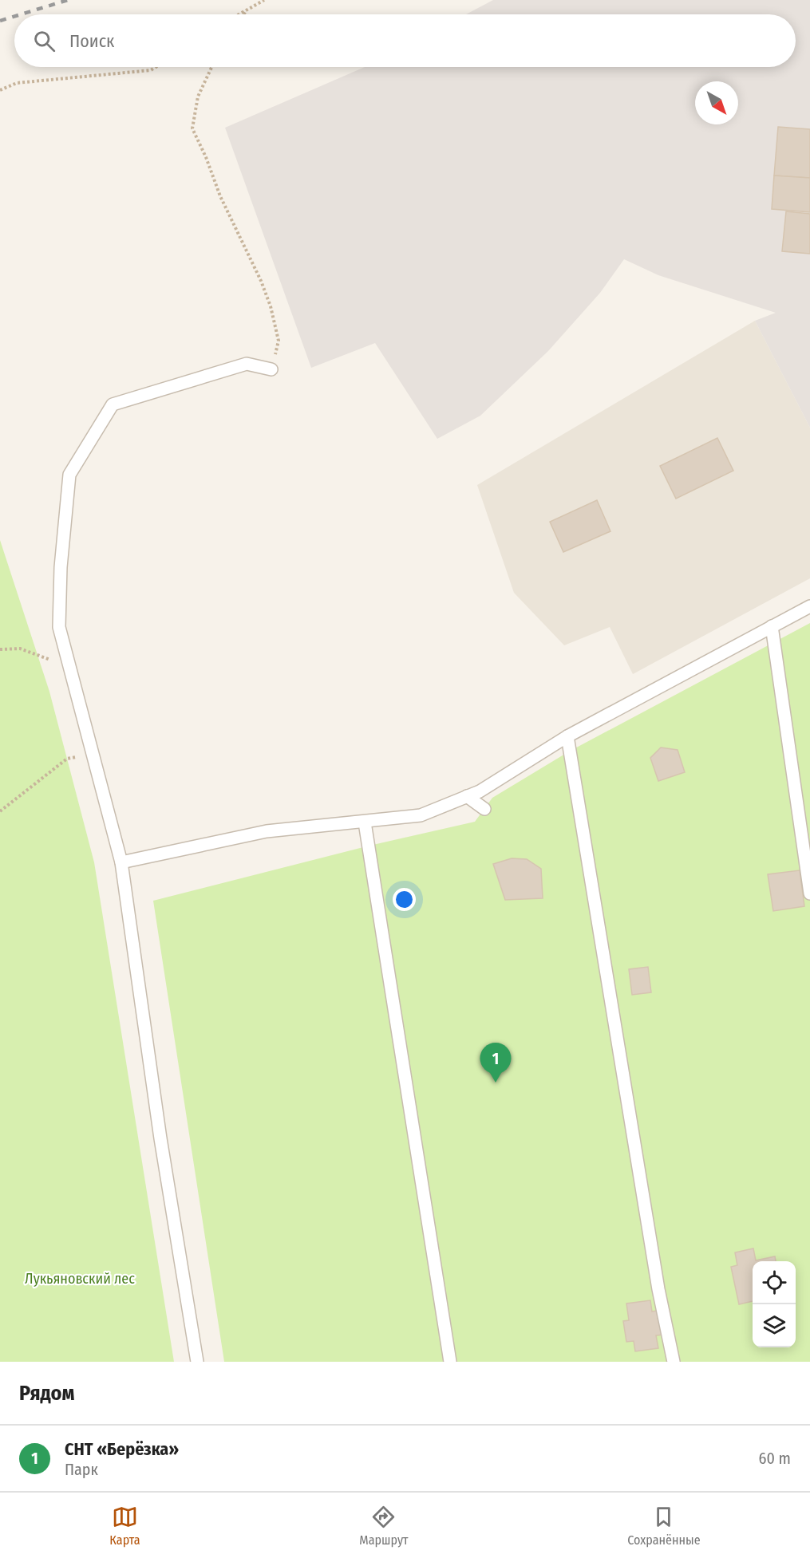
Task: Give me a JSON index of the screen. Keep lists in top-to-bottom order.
{
  "parks": ["Лукьяновский лес"],
  "north": "bottom right",
  "page": {
    "search": "Поиск",
    "pins": "1",
    "heading": "Рядом",
    "list": [
      {
        "mark": "1",
        "name": "СНТ «Берёзка»",
        "note": "Парк",
        "value": "60 m"
      }
    ],
    "nav": ["Карта", "Маршрут", "Сохранённые"]
  }
}
